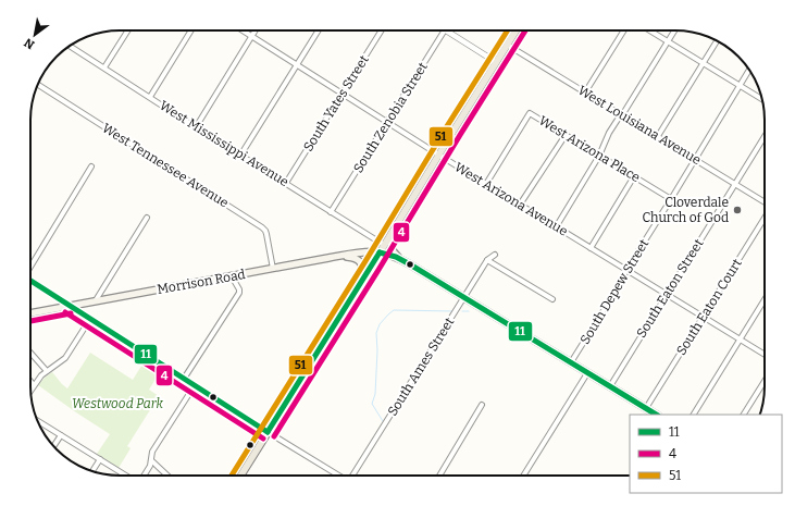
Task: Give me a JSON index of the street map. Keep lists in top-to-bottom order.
{
  "streets": {
    "main road": ["Morrison Road"],
    "street": [
      "South Yates Street",
      "South Zenobia Street",
      "West Louisiana Avenue",
      "West Mississippi Avenue",
      "West Arizona Place",
      "West Tennessee Avenue",
      "West Arizona Avenue",
      "South Eaton Street",
      "South Depew Street",
      "South Eaton Court",
      "South Ames Street"
    ]
  },
  "crossings": [
    ["South Yates Street", "West Mississippi Avenue"],
    ["South Yates Street", "West Arizona Avenue"],
    ["South Zenobia Street", "West Mississippi Avenue"],
    ["South Zenobia Street", "West Arizona Avenue"],
    ["West Louisiana Avenue", "South Eaton Street"],
    ["West Louisiana Avenue", "South Depew Street"],
    ["West Arizona Place", "West Arizona Avenue"],
    ["West Arizona Place", "South Depew Street"],
    ["West Tennessee Avenue", "Morrison Road"],
    ["West Arizona Avenue", "South Eaton Street"],
    ["West Arizona Avenue", "South Depew Street"],
    ["West Arizona Avenue", "South Eaton Court"]
  ],
  "parks": ["Westwood Park"],
  "places": ["Cloverdale Church of God"],
  "lines": ["transit line 4", "transit line 51", "transit line 11"],
  "legend": ["11", "4", "51"],
  "north": "bottom left"
}
